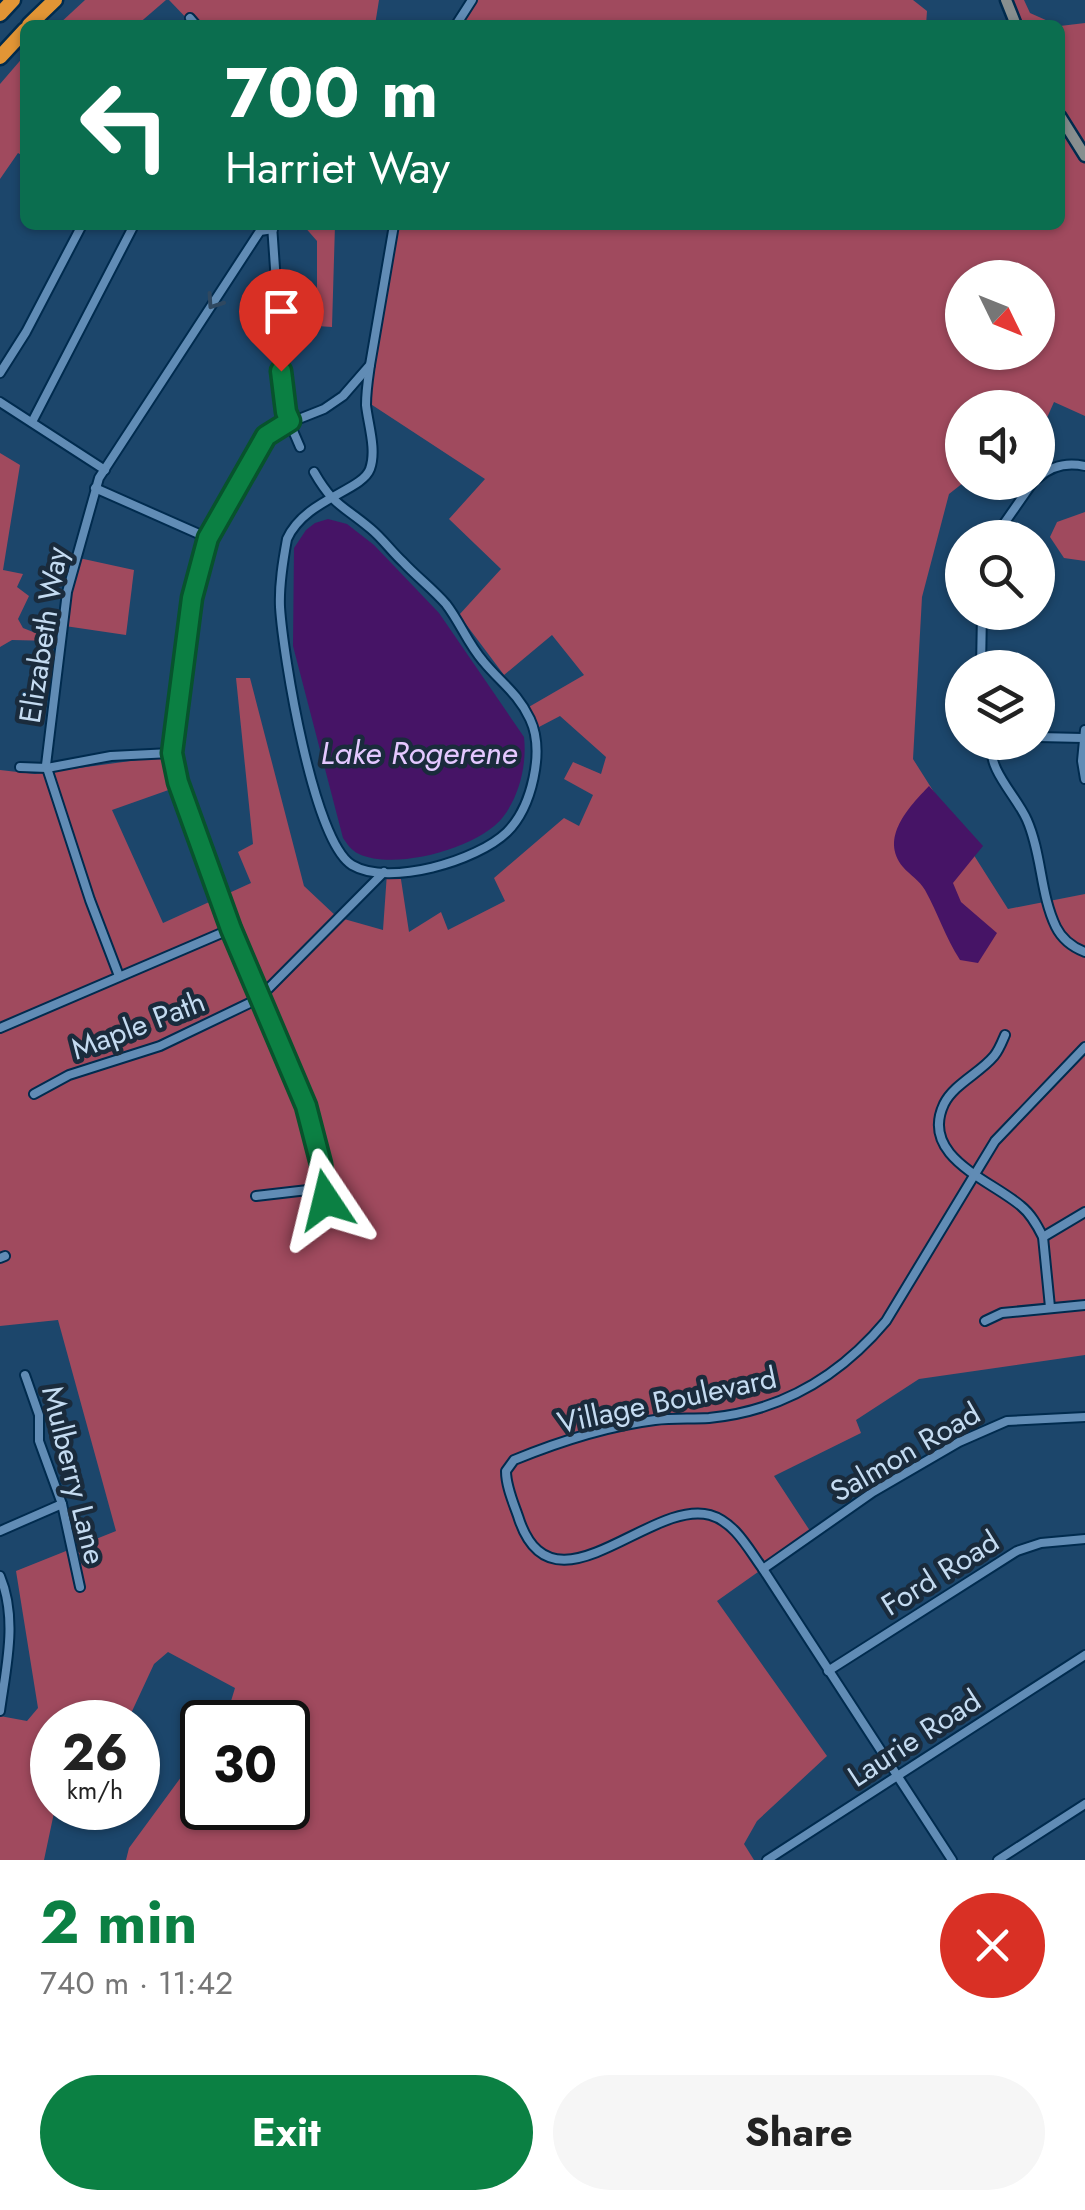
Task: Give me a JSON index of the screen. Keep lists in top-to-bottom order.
{
  "streets": {
    "street": [
      "Elizabeth Way",
      "Maple Path",
      "Village Boulevard",
      "Salmon Road",
      "Mulberry Lane",
      "Ford Road",
      "Laurie Road"
    ]
  },
  "crossings": [
    ["Village Boulevard", "Salmon Road"]
  ],
  "one_way": ["Elizabeth Way"],
  "water": ["Lake Rogerene"],
  "north": "bottom right",
  "page": {
    "turn": ["700 m", "Harriet Way"],
    "speed": "26 km/h",
    "limit": "30",
    "heading": ["2 min", "740 m · 11:42"],
    "buttons": ["Exit", "Share"]
  }
}
